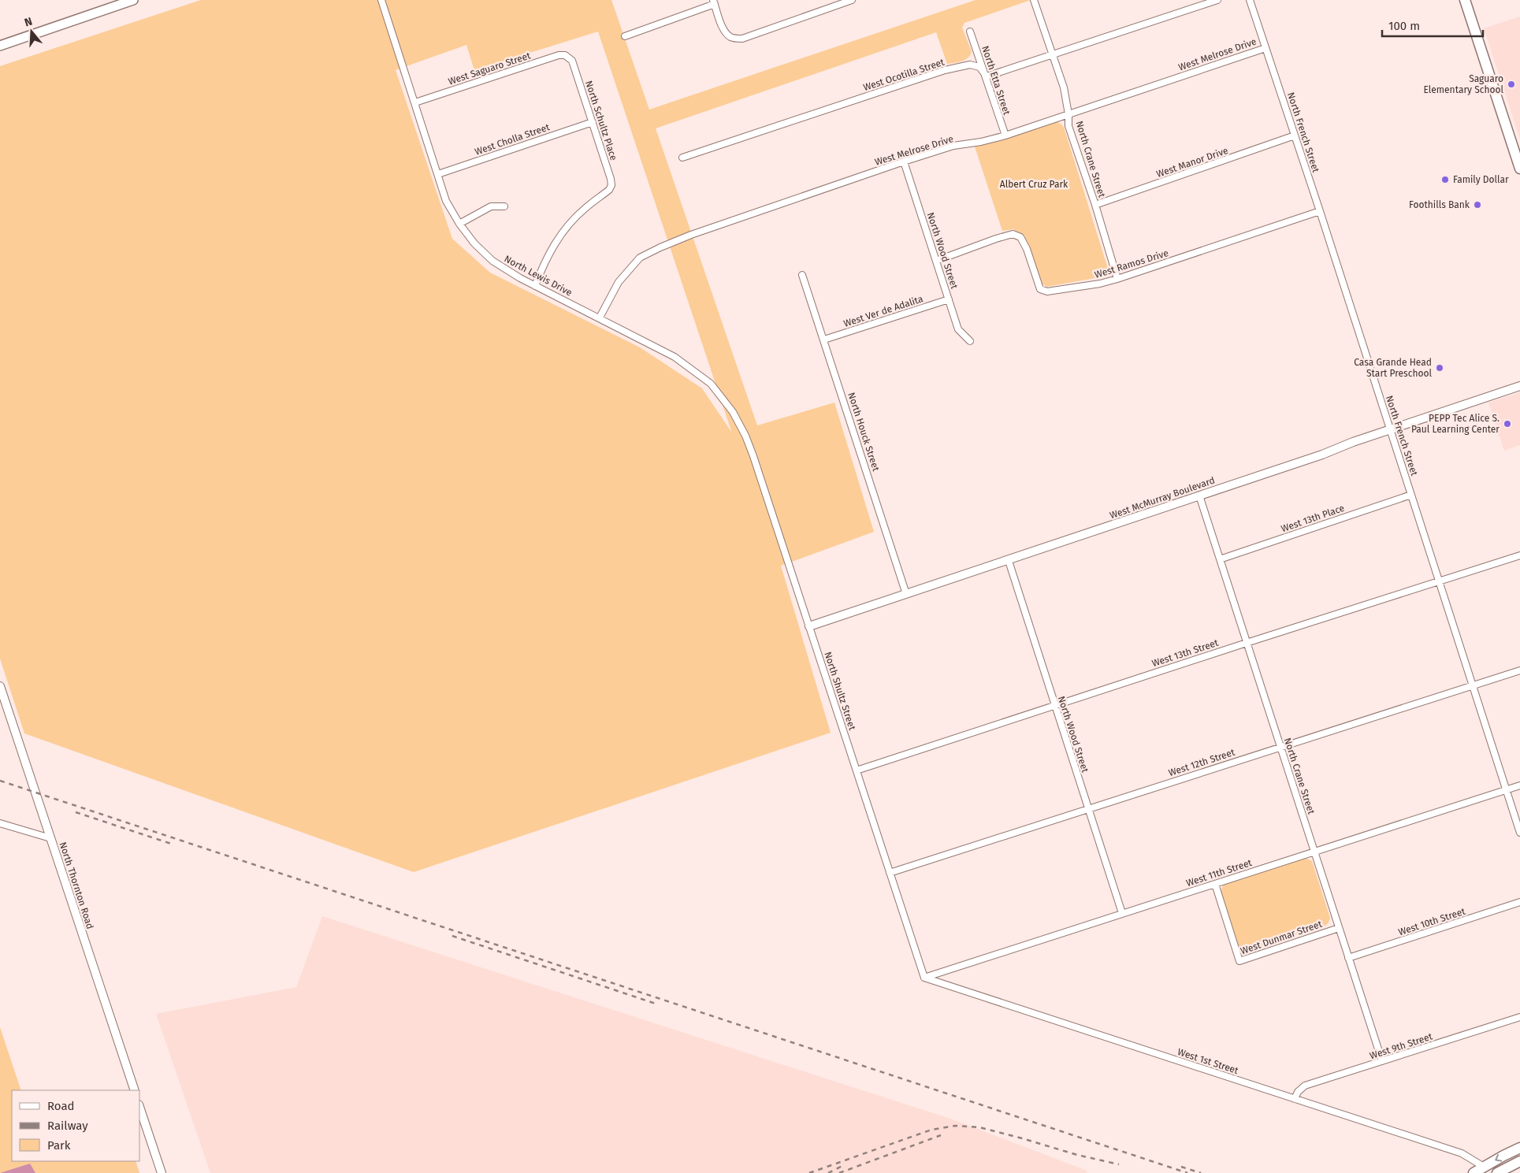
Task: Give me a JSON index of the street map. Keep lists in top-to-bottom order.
{
  "streets": {
    "street": [
      "West Melrose Drive",
      "West Saguaro Street",
      "West Ocotilla Street",
      "North Etta Street",
      "North Schultz Place",
      "North French Street",
      "West Cholla Street",
      "North Crane Street",
      "West Manor Drive",
      "North Wood Street",
      "West Ramos Drive",
      "North Lewis Drive",
      "West Ver de Adalita",
      "North Houck Street",
      "West McMurray Boulevard",
      "West 13th Place",
      "West 13th Street",
      "North Shultz Street",
      "West 12th Street",
      "West 11th Street",
      "North Thornton Road",
      "West 10th Street",
      "West Dunmar Street",
      "West 9th Street",
      "West 1st Street"
    ]
  },
  "crossings": [
    ["West Melrose Drive", "North Etta Street"],
    ["West Melrose Drive", "North French Street"],
    ["West Melrose Drive", "North Crane Street"],
    ["West Melrose Drive", "North Wood Street"],
    ["West Melrose Drive", "North Lewis Drive"],
    ["West Saguaro Street", "North Schultz Place"],
    ["West Saguaro Street", "North Lewis Drive"],
    ["West Ocotilla Street", "North Etta Street"],
    ["North Schultz Place", "West Cholla Street"],
    ["North Schultz Place", "North Lewis Drive"],
    ["North French Street", "West Manor Drive"],
    ["North French Street", "West Ramos Drive"],
    ["North French Street", "West McMurray Boulevard"],
    ["North French Street", "West 13th Place"],
    ["North French Street", "West 13th Street"],
    ["North French Street", "West 12th Street"],
    ["North French Street", "West 11th Street"],
    ["West Cholla Street", "North Lewis Drive"],
    ["North Crane Street", "West Manor Drive"],
    ["North Crane Street", "West Ramos Drive"],
    ["North Crane Street", "West McMurray Boulevard"],
    ["North Crane Street", "West 13th Place"],
    ["North Crane Street", "West 13th Street"],
    ["North Crane Street", "West 12th Street"],
    ["North Crane Street", "West 11th Street"],
    ["North Crane Street", "West 10th Street"],
    ["North Crane Street", "West Dunmar Street"],
    ["North Crane Street", "West 9th Street"],
    ["North Wood Street", "West Ramos Drive"],
    ["North Wood Street", "West Ver de Adalita"],
    ["North Wood Street", "West McMurray Boulevard"],
    ["North Wood Street", "West 13th Street"],
    ["North Wood Street", "West 12th Street"],
    ["North Wood Street", "West 11th Street"],
    ["North Lewis Drive", "North Shultz Street"],
    ["West Ver de Adalita", "North Houck Street"],
    ["North Houck Street", "West McMurray Boulevard"],
    ["West McMurray Boulevard", "North Shultz Street"],
    ["West 13th Street", "North Shultz Street"],
    ["North Shultz Street", "West 12th Street"],
    ["North Shultz Street", "West 11th Street"],
    ["North Shultz Street", "West 1st Street"],
    ["West 11th Street", "West Dunmar Street"],
    ["West 11th Street", "West 1st Street"],
    ["West 9th Street", "West 1st Street"]
  ],
  "parks": ["Albert Cruz Park"],
  "places": [
    "Saguaro Elementary School",
    "Family Dollar",
    "Foothills Bank",
    "Casa Grande Head Start Preschool",
    "PEPP Tec Alice S. Paul Learning Center"
  ],
  "legend": ["Road", "Railway", "Park"],
  "scale_bar": "100 m",
  "north": "top"
}
